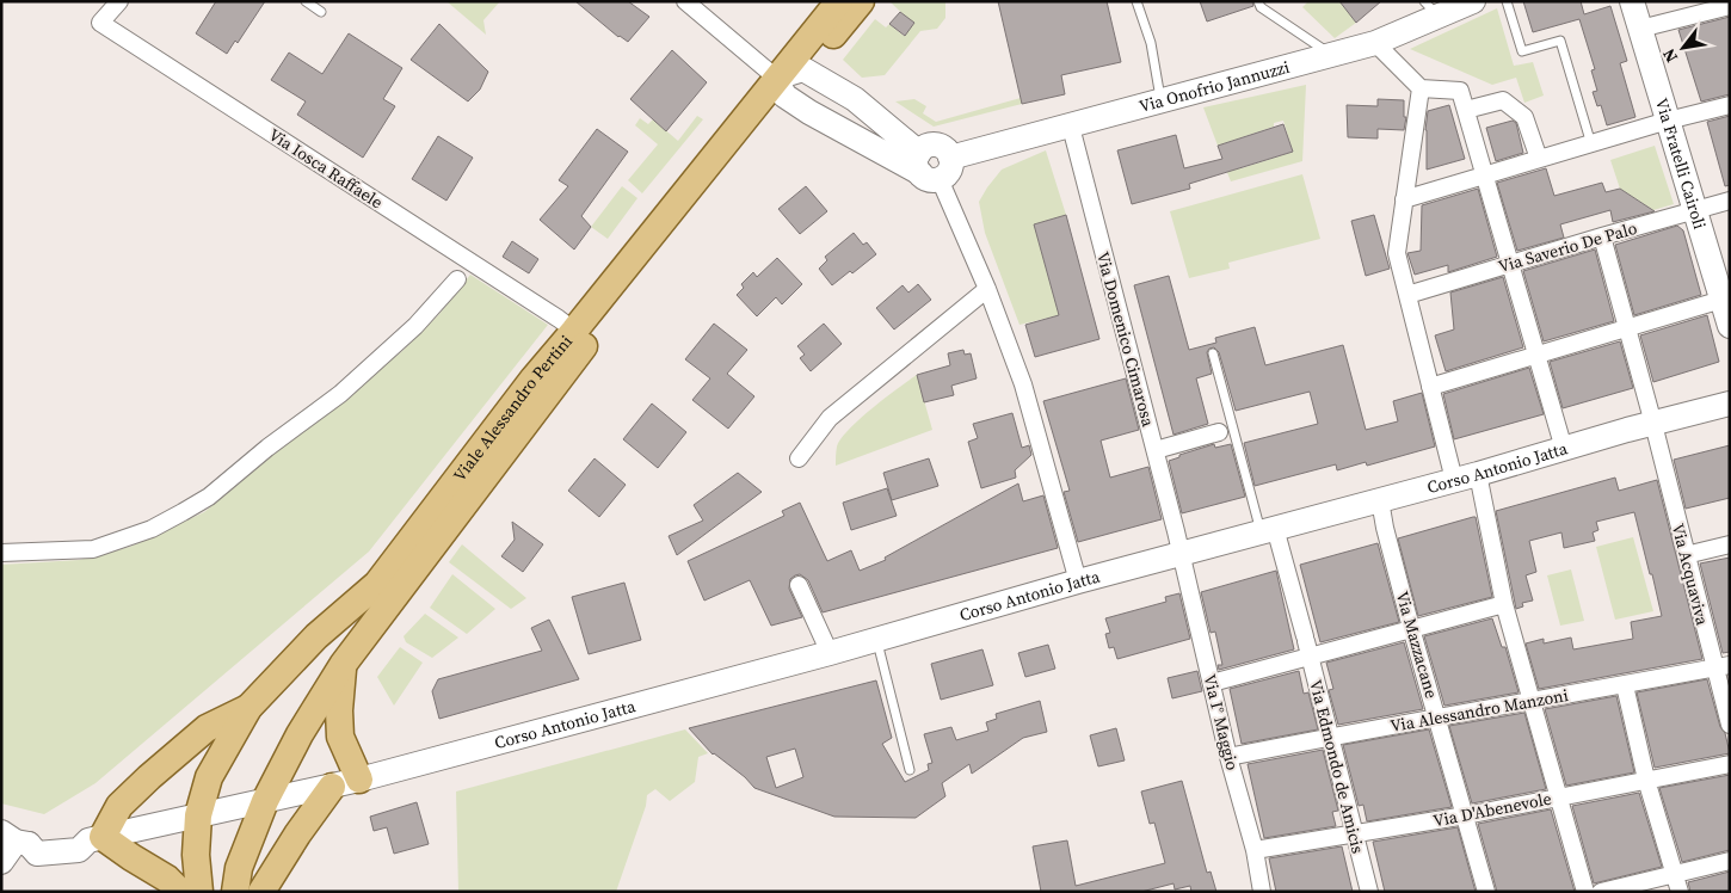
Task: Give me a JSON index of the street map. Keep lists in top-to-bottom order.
{
  "streets": {
    "main road": [
      "Via Onofrio Jannuzzi",
      "Via Fratelli Cairoli",
      "Viale Alessandro Pertini",
      "Corso Antonio Jatta"
    ],
    "street": [
      "Via Iosca Raffaele",
      "Via Saverio De Palo",
      "Via Domenico Cimarosa",
      "Via Acquaviva",
      "Via Mazzacane",
      "Via Alessandro Manzoni",
      "Via I° Maggio",
      "Via Edmondo de Amicis",
      "Via D'Abenevole"
    ]
  },
  "crossings": [
    ["Via Onofrio Jannuzzi", "Via Domenico Cimarosa"],
    ["Via Fratelli Cairoli", "Via Saverio De Palo"],
    ["Via Iosca Raffaele", "Viale Alessandro Pertini"],
    ["Via Saverio De Palo", "Via Acquaviva"],
    ["Via Domenico Cimarosa", "Corso Antonio Jatta"],
    ["Via Domenico Cimarosa", "Via I° Maggio"],
    ["Corso Antonio Jatta", "Via Acquaviva"],
    ["Corso Antonio Jatta", "Via Mazzacane"],
    ["Corso Antonio Jatta", "Via I° Maggio"],
    ["Corso Antonio Jatta", "Via Edmondo de Amicis"],
    ["Via Acquaviva", "Via Alessandro Manzoni"],
    ["Via Mazzacane", "Via Alessandro Manzoni"],
    ["Via Mazzacane", "Via D'Abenevole"],
    ["Via Alessandro Manzoni", "Via I° Maggio"],
    ["Via Alessandro Manzoni", "Via Edmondo de Amicis"],
    ["Via I° Maggio", "Via D'Abenevole"],
    ["Via Edmondo de Amicis", "Via D'Abenevole"]
  ],
  "north": "bottom left"
}
